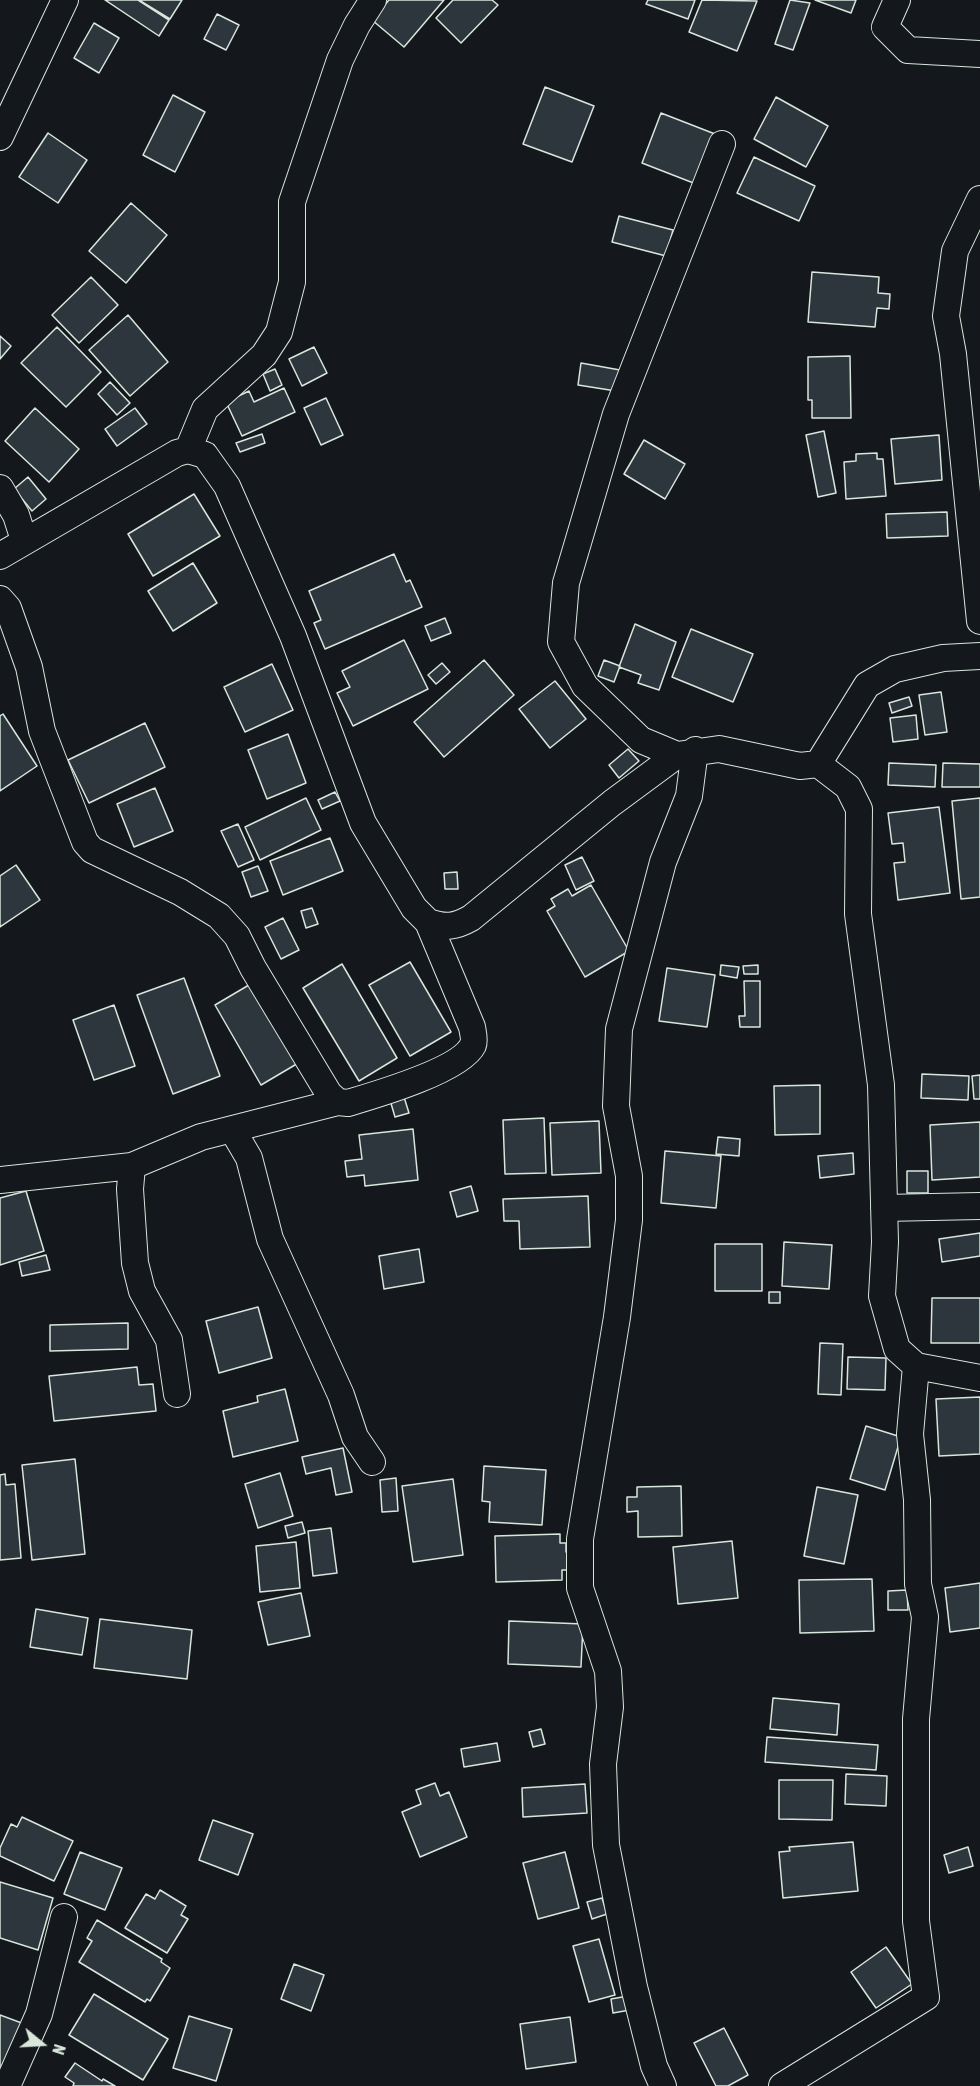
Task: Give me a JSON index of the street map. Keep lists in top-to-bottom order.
{
  "north": "right"
}
